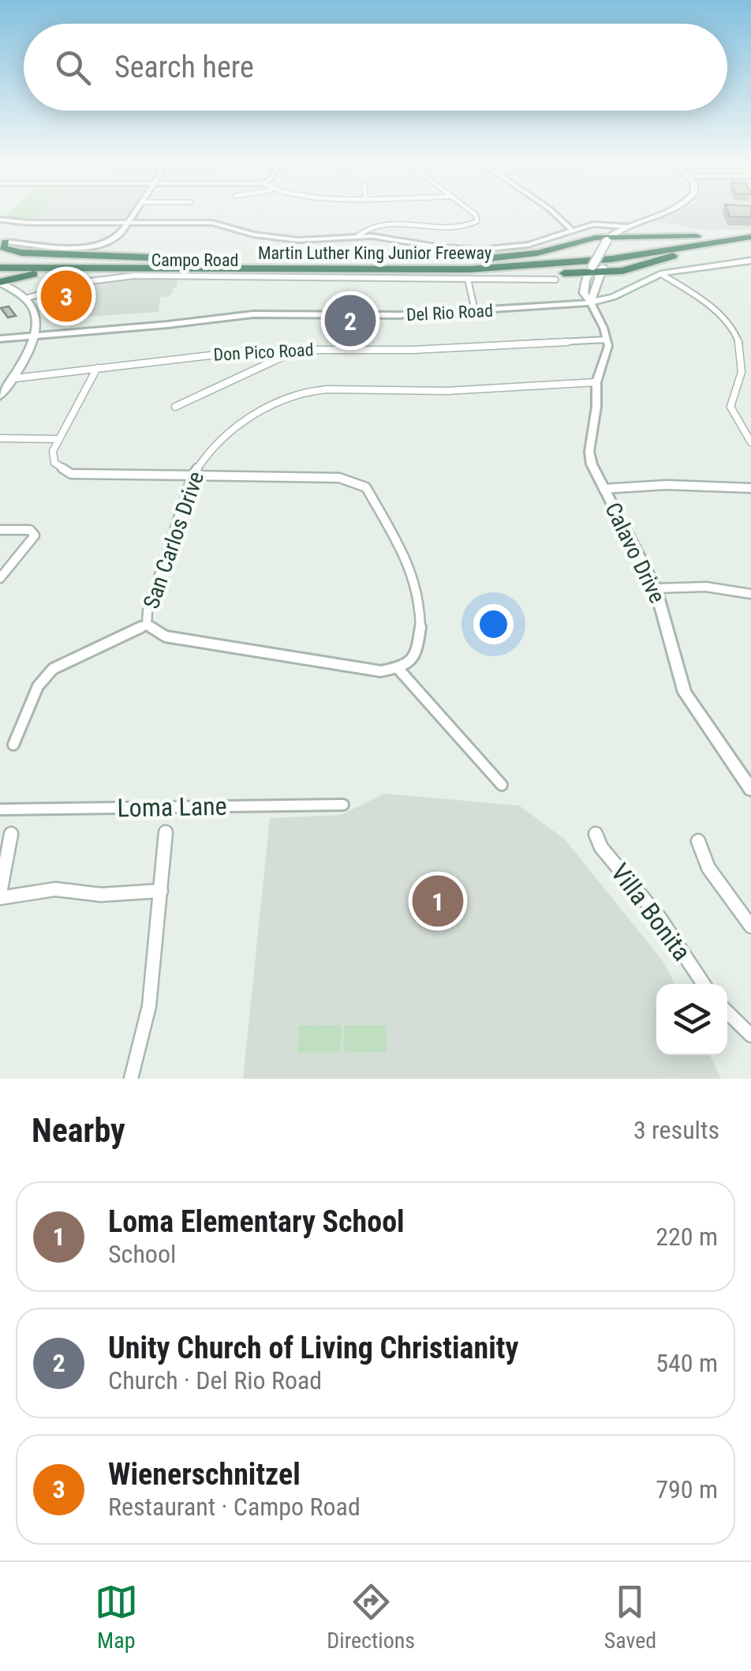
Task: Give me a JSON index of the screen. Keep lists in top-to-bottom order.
{
  "streets": {
    "highway": ["Martin Luther King Junior Freeway"],
    "main road": ["Del Rio Road"],
    "street": [
      "Campo Road",
      "Don Pico Road",
      "San Carlos Drive",
      "Calavo Drive",
      "Loma Lane",
      "Villa Bonita"
    ]
  },
  "crossings": [
    ["Don Pico Road", "Calavo Drive"],
    ["San Carlos Drive", "Calavo Drive"]
  ],
  "page": {
    "search": "Search here",
    "pins": ["3", "2", "1"],
    "heading": ["Nearby", "3 results"],
    "list": [
      {
        "mark": "1",
        "name": "Loma Elementary School",
        "note": "School",
        "value": "220 m"
      },
      {
        "mark": "2",
        "name": "Unity Church of Living Christianity",
        "note": "Church · Del Rio Road",
        "value": "540 m"
      },
      {
        "mark": "3",
        "name": "Wienerschnitzel",
        "note": "Restaurant · Campo Road",
        "value": "790 m"
      }
    ],
    "nav": ["Map", "Directions", "Saved"]
  }
}
